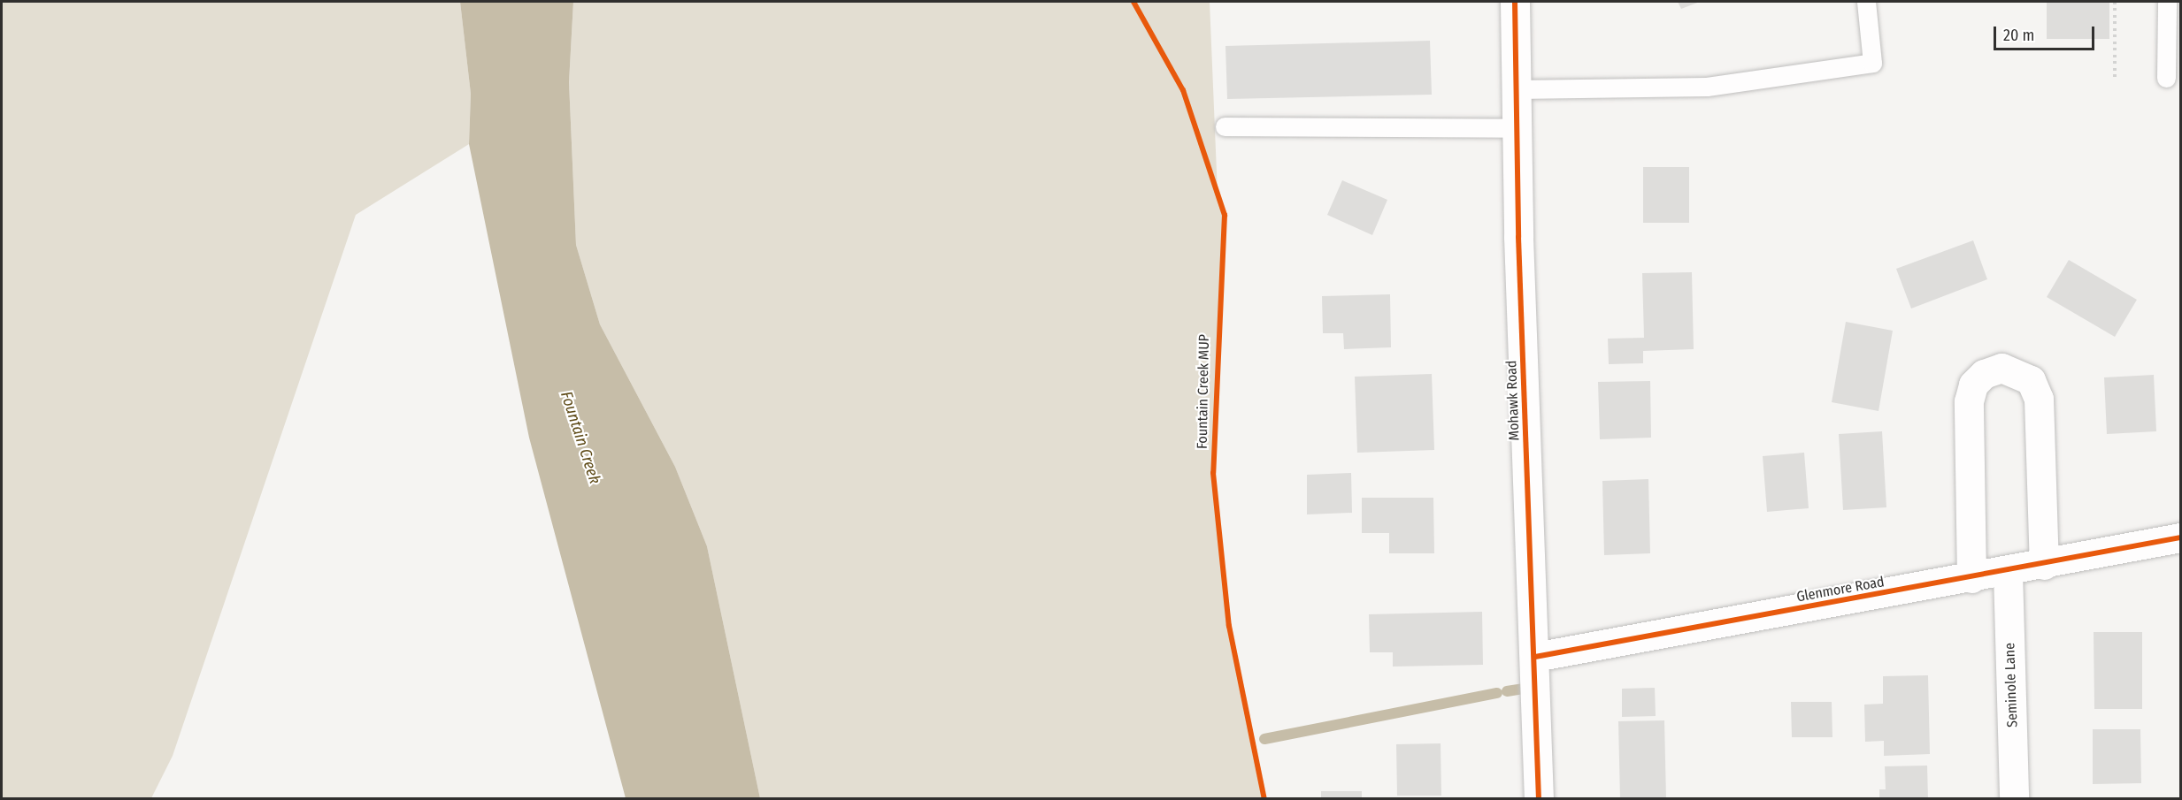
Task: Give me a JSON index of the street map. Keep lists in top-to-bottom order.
{
  "streets": {
    "street": ["Mohawk Road", "Glenmore Road", "Seminole Lane"],
    "cycle path": ["Fountain Creek MUP"]
  },
  "crossings": [
    ["Mohawk Road", "Glenmore Road"],
    ["Glenmore Road", "Seminole Lane"]
  ],
  "water": ["Fountain Creek"],
  "scale_bar": "20 m"
}
